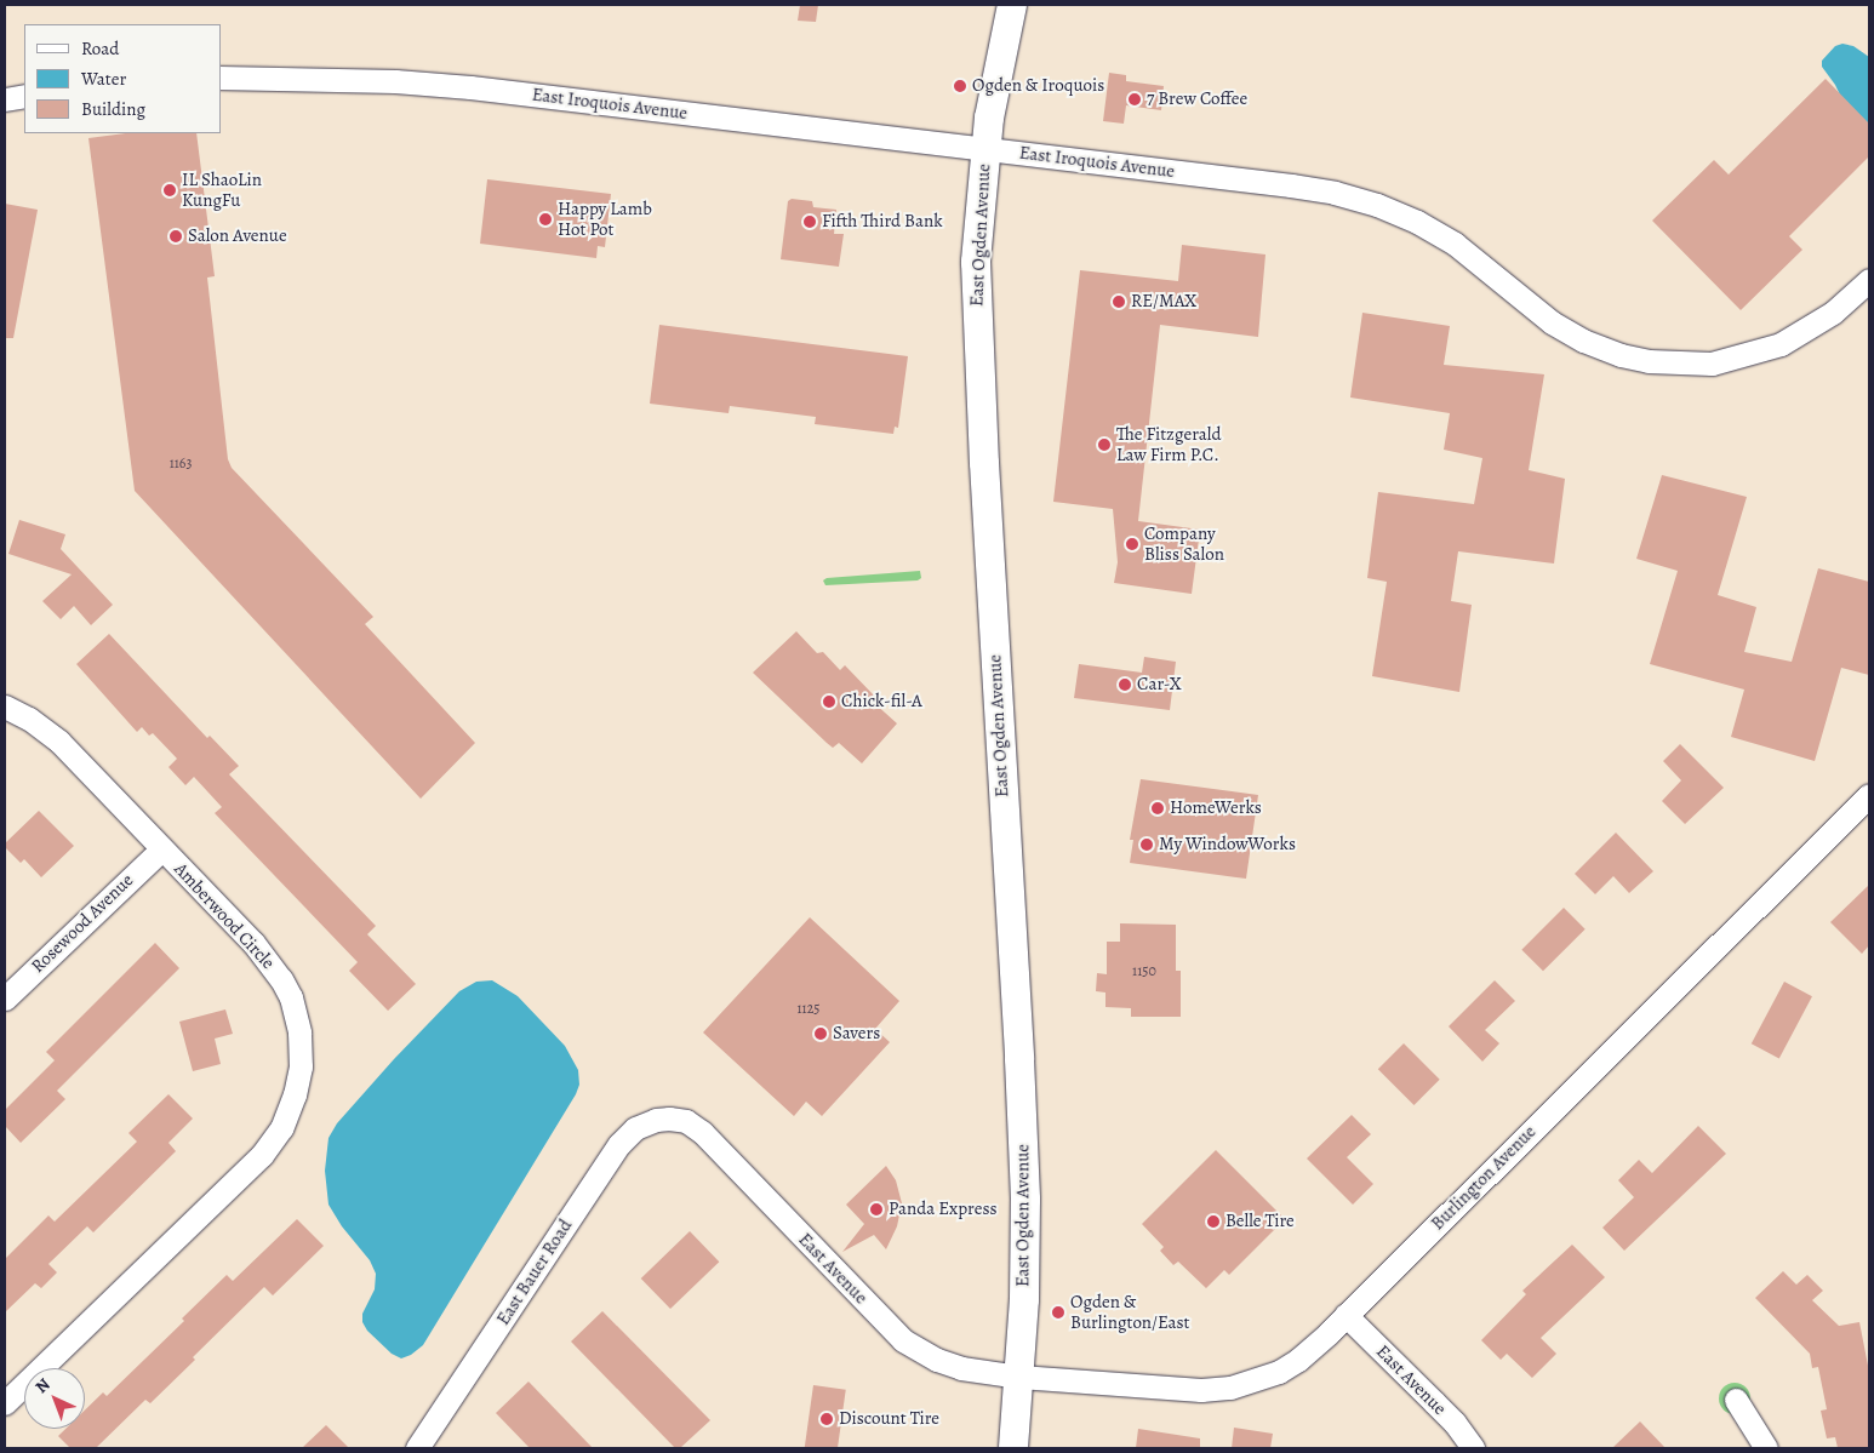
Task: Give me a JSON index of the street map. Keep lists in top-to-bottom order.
{
  "streets": {
    "main road": ["East Ogden Avenue"],
    "street": [
      "East Iroquois Avenue",
      "Amberwood Circle",
      "Rosewood Avenue",
      "Burlington Avenue",
      "East Avenue",
      "East Bauer Road"
    ]
  },
  "crossings": [
    ["East Iroquois Avenue", "East Ogden Avenue"],
    ["East Ogden Avenue", "Burlington Avenue"],
    ["East Ogden Avenue", "East Avenue"],
    ["Amberwood Circle", "Rosewood Avenue"],
    ["Burlington Avenue", "East Avenue"],
    ["East Avenue", "East Bauer Road"]
  ],
  "places": [
    "Ogden & Iroquois",
    "7 Brew Coffee",
    "IL ShaoLin KungFu",
    "Happy Lamb Hot Pot",
    "Fifth Third Bank",
    "Salon Avenue",
    "RE/MAX",
    "The Fitzgerald Law Firm P.C.",
    "Company Bliss Salon",
    "Car-X",
    "Chick-fil-A",
    "HomeWerks",
    "My WindowWorks",
    "Savers",
    "Panda Express",
    "Belle Tire",
    "Ogden & Burlington/East",
    "Discount Tire"
  ],
  "house_numbers": ["1163", "1150", "1125"],
  "legend": ["Road", "Water", "Building"],
  "north": "top left"
}
